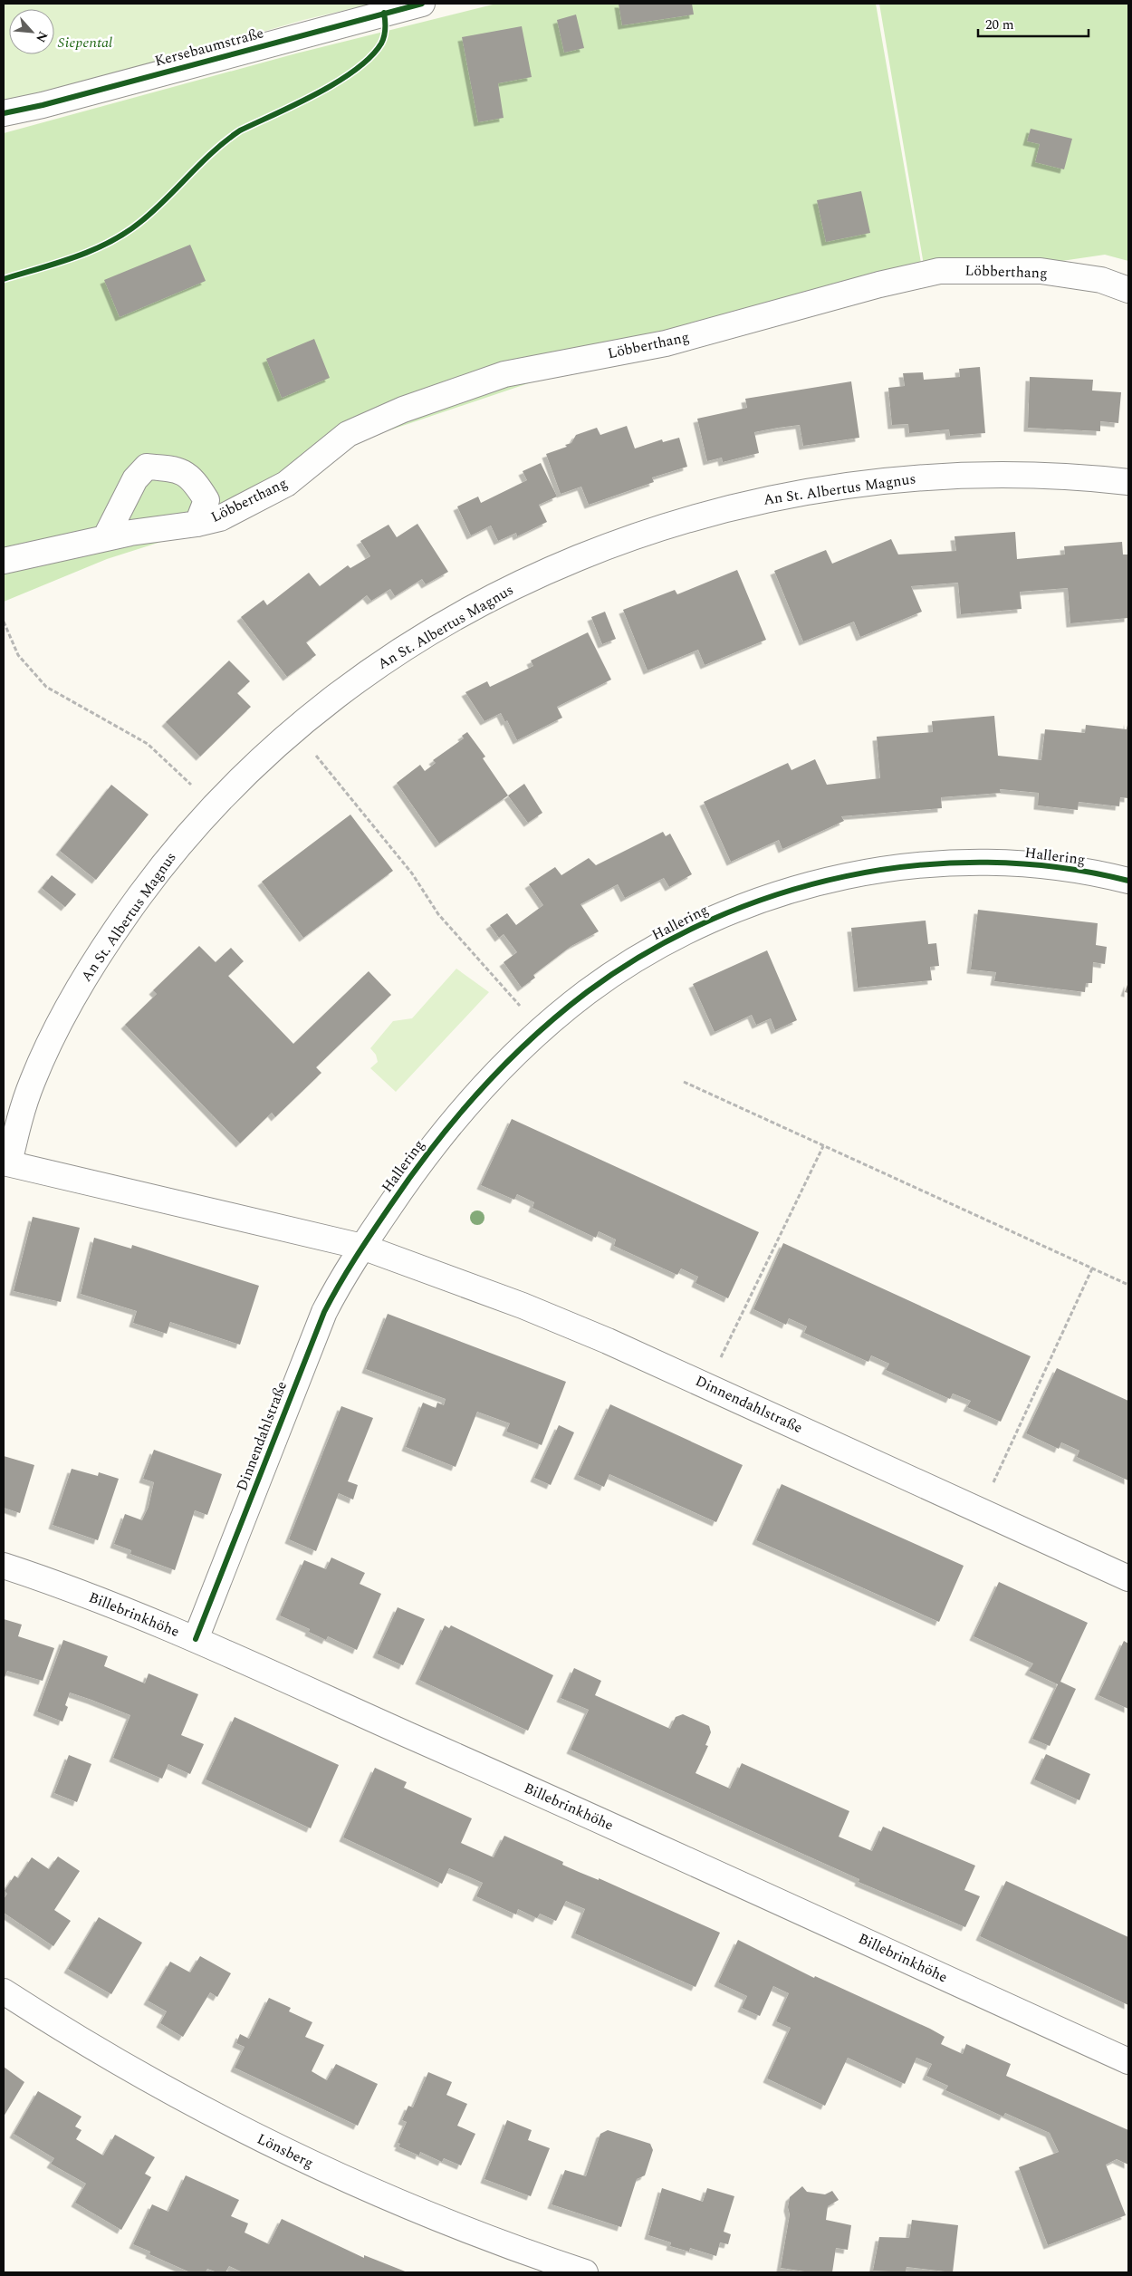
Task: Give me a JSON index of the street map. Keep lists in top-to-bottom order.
{
  "streets": {
    "street": [
      "Kersebaumstraße",
      "Löbberthang",
      "An St. Albertus Magnus",
      "Hallering",
      "Dinnendahlstraße",
      "Billebrinkhöhe",
      "Lönsberg"
    ]
  },
  "crossings": [
    ["An St. Albertus Magnus", "Dinnendahlstraße"],
    ["Hallering", "Dinnendahlstraße"],
    ["Dinnendahlstraße", "Billebrinkhöhe"]
  ],
  "parks": ["Siepental"],
  "scale_bar": "20 m",
  "north": "bottom right"
}
